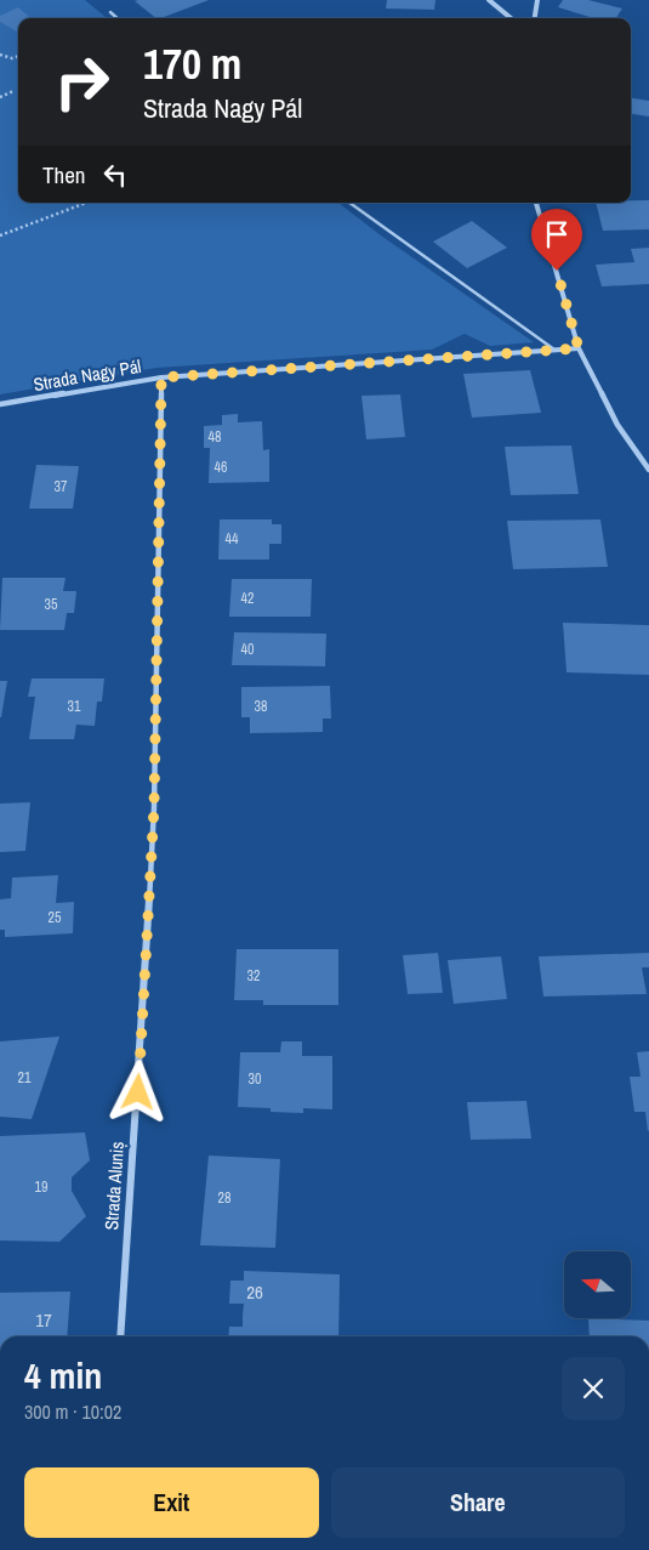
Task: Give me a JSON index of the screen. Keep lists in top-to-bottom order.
{
  "streets": {
    "street": ["Strada Nagy Pál", "Strada Aluniș"]
  },
  "crossings": [
    ["Strada Nagy Pál", "Strada Aluniș"]
  ],
  "house_numbers": [
    "48",
    "46",
    "37",
    "44",
    "42",
    "35",
    "40",
    "31",
    "38",
    "25",
    "32",
    "21",
    "30",
    "19",
    "28",
    "26",
    "17"
  ],
  "north": "left",
  "page": {
    "turn": ["170 m", "Strada Nagy Pál"],
    "then": "Then",
    "heading": ["4 min", "300 m · 10:02"],
    "buttons": ["Exit", "Share"]
  }
}
